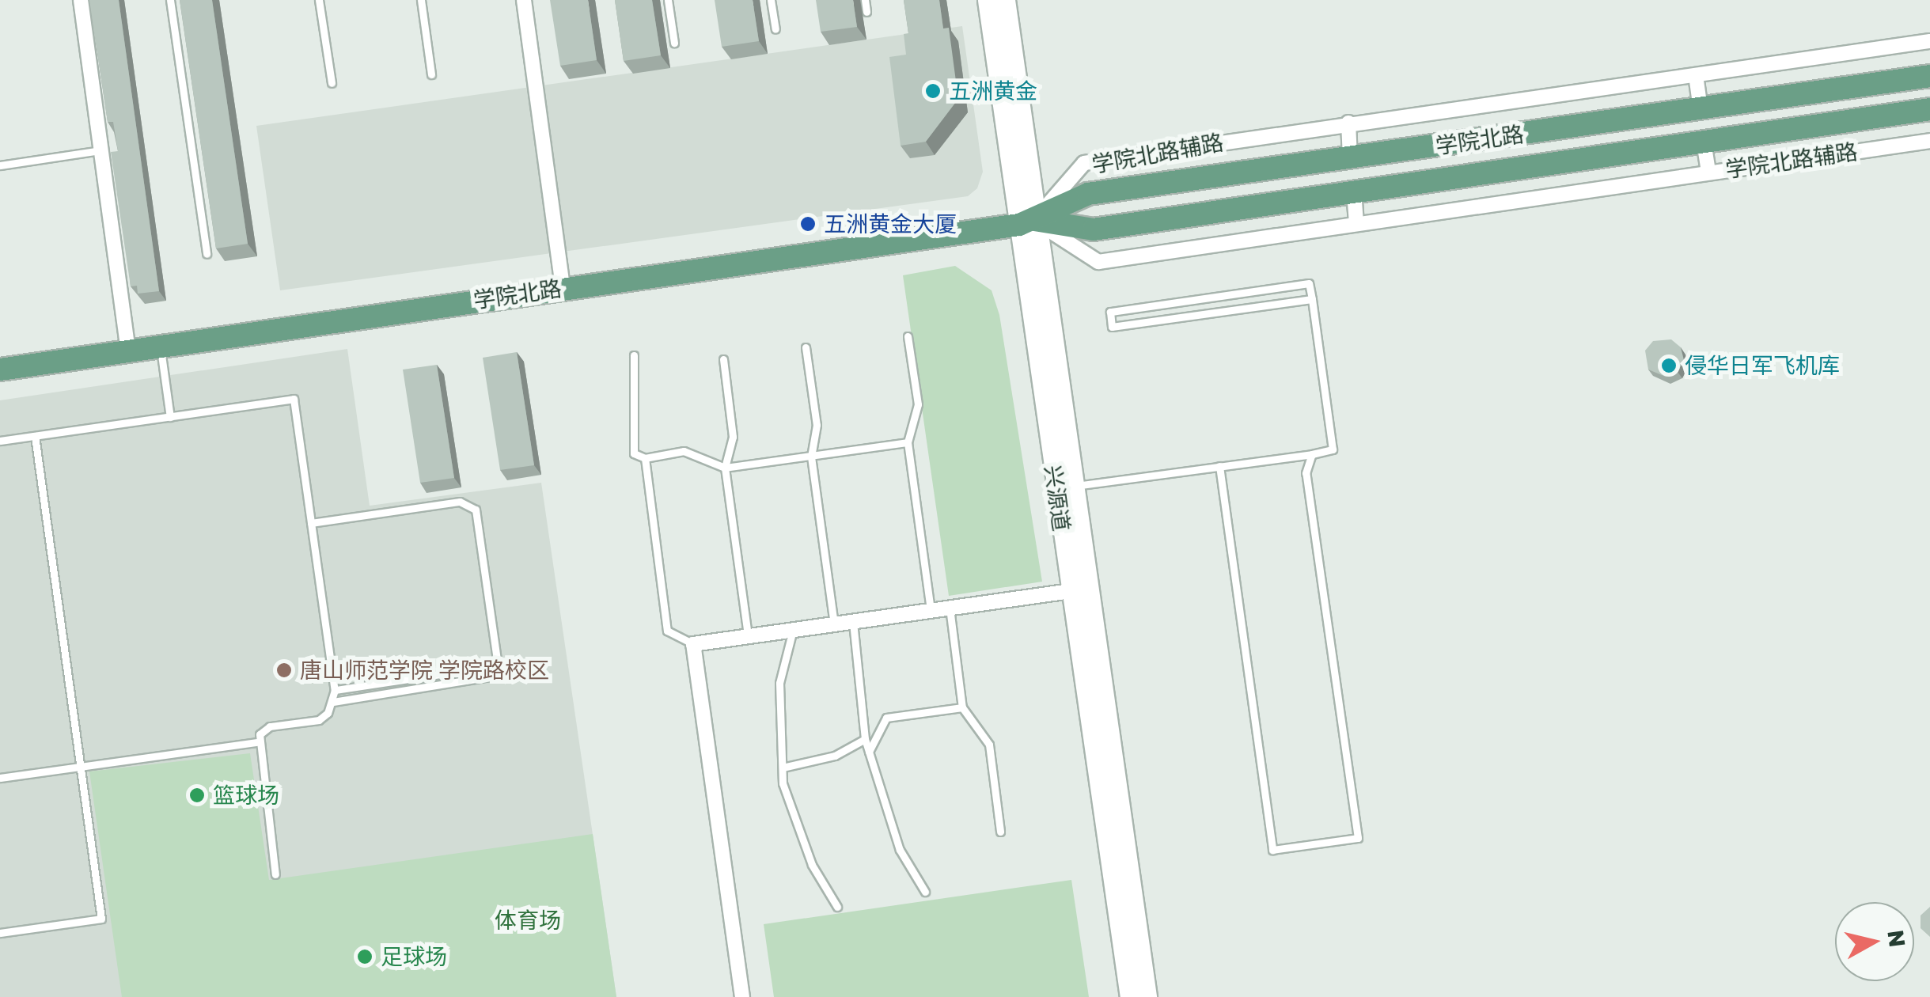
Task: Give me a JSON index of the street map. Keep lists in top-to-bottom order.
{
  "streets": {
    "main road": ["学院北路", "兴源道"],
    "street": ["学院北路辅路"]
  },
  "crossings": [
    ["学院北路", "学院北路辅路"],
    ["学院北路", "兴源道"],
    ["学院北路辅路", "兴源道"]
  ],
  "parks": ["体育场"],
  "places": [
    "五洲黄金",
    "五洲黄金大厦",
    "侵华日军飞机库",
    "唐山师范学院 学院路校区",
    "篮球场",
    "足球场"
  ],
  "north": "right"
}
